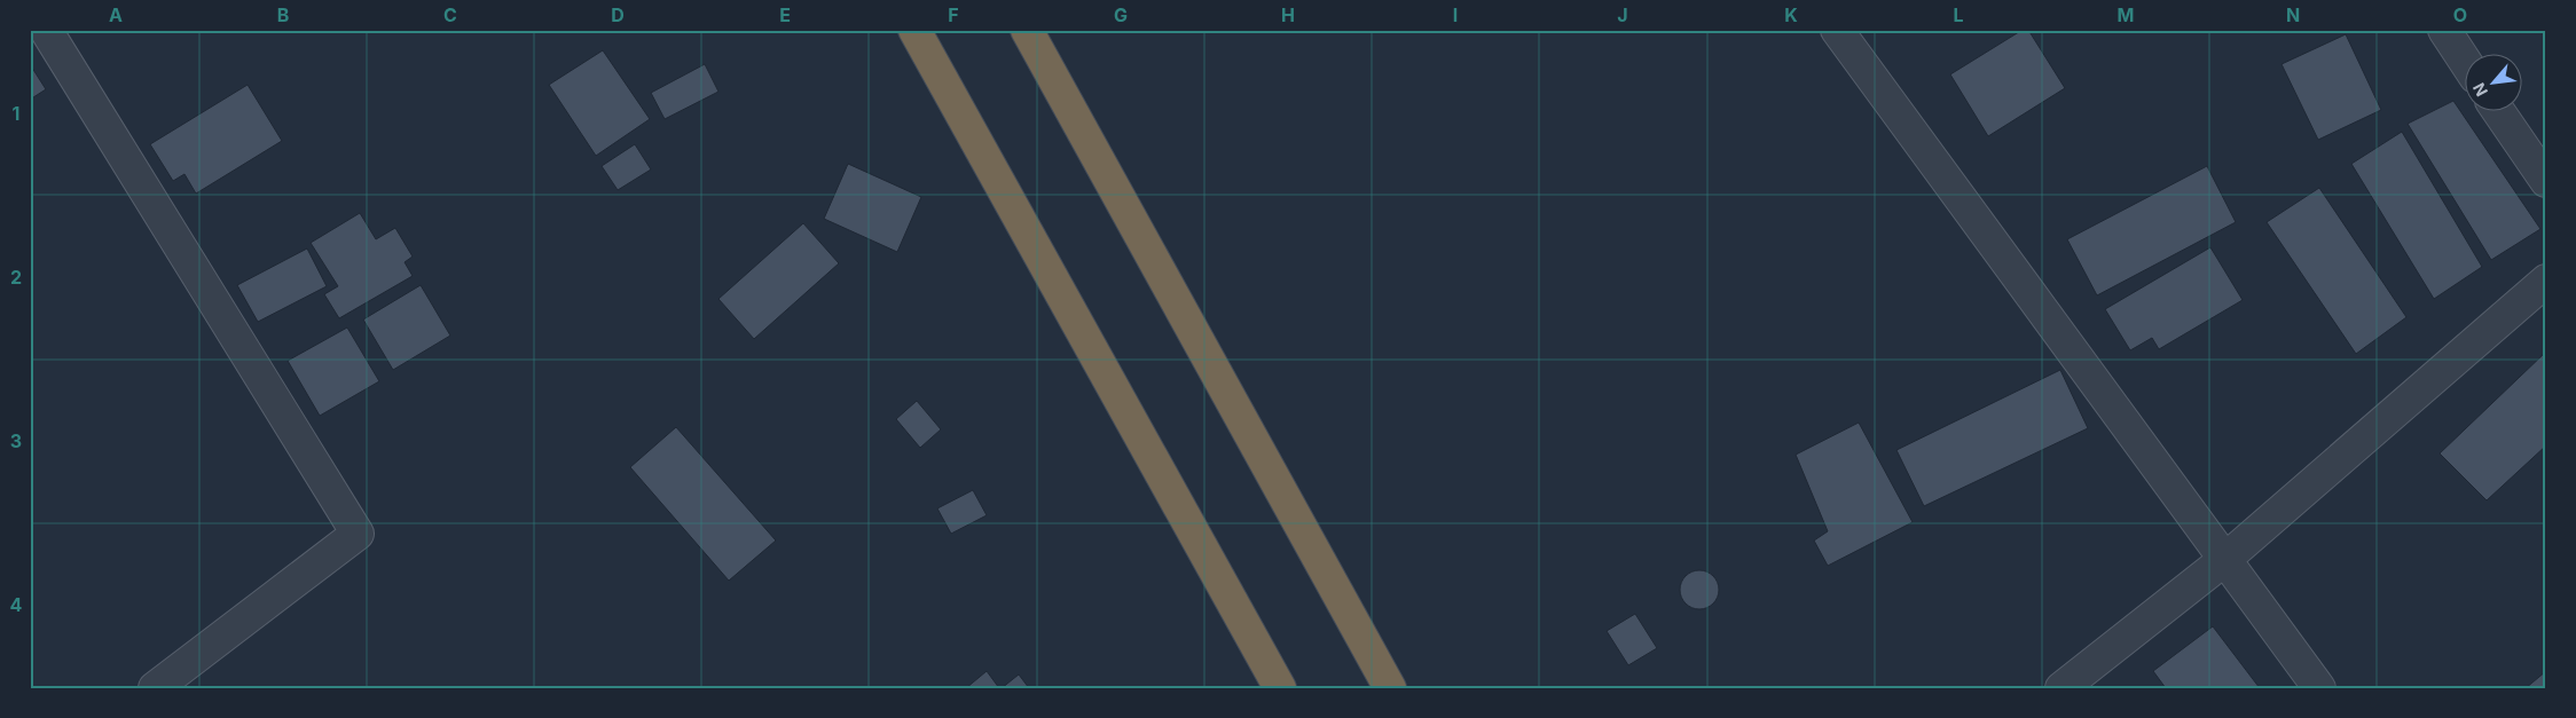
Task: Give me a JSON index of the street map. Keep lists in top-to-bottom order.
{
  "north": "bottom left",
  "grid": {
    "columns": [
      "A",
      "B",
      "C",
      "D",
      "E",
      "F",
      "G",
      "H",
      "I",
      "J",
      "K",
      "L",
      "M",
      "N",
      "O"
    ],
    "rows": [
      "1",
      "2",
      "3",
      "4"
    ]
  }
}
